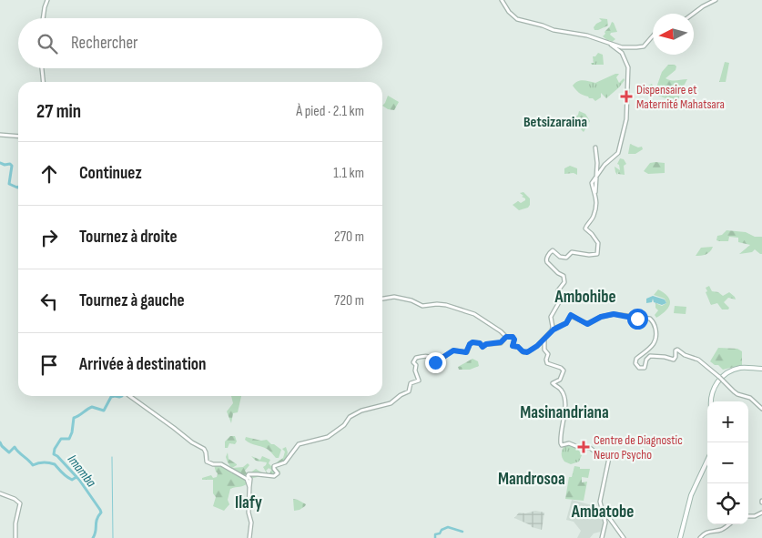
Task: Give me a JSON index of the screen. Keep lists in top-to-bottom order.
{
  "districts": [
    "Betsizaraina",
    "Ambohibe",
    "Masinandriana",
    "Mandrosoa",
    "Ilafy",
    "Ambatobe"
  ],
  "water": ["Imamba"],
  "places": {
    "health": ["Dispensaire et Maternité Mahatsara", "Centre de Diagnostic Neuro Psycho"]
  },
  "north": "left",
  "page": {
    "search": "Rechercher",
    "heading": ["27 min", "À pied · 2.1 km"],
    "list": [
      ["Continuez", "1.1 km"],
      ["Tournez à droite", "270 m"],
      ["Tournez à gauche", "720 m"],
      "Arrivée à destination"
    ],
    "map_buttons": ["+", "−"]
  }
}
